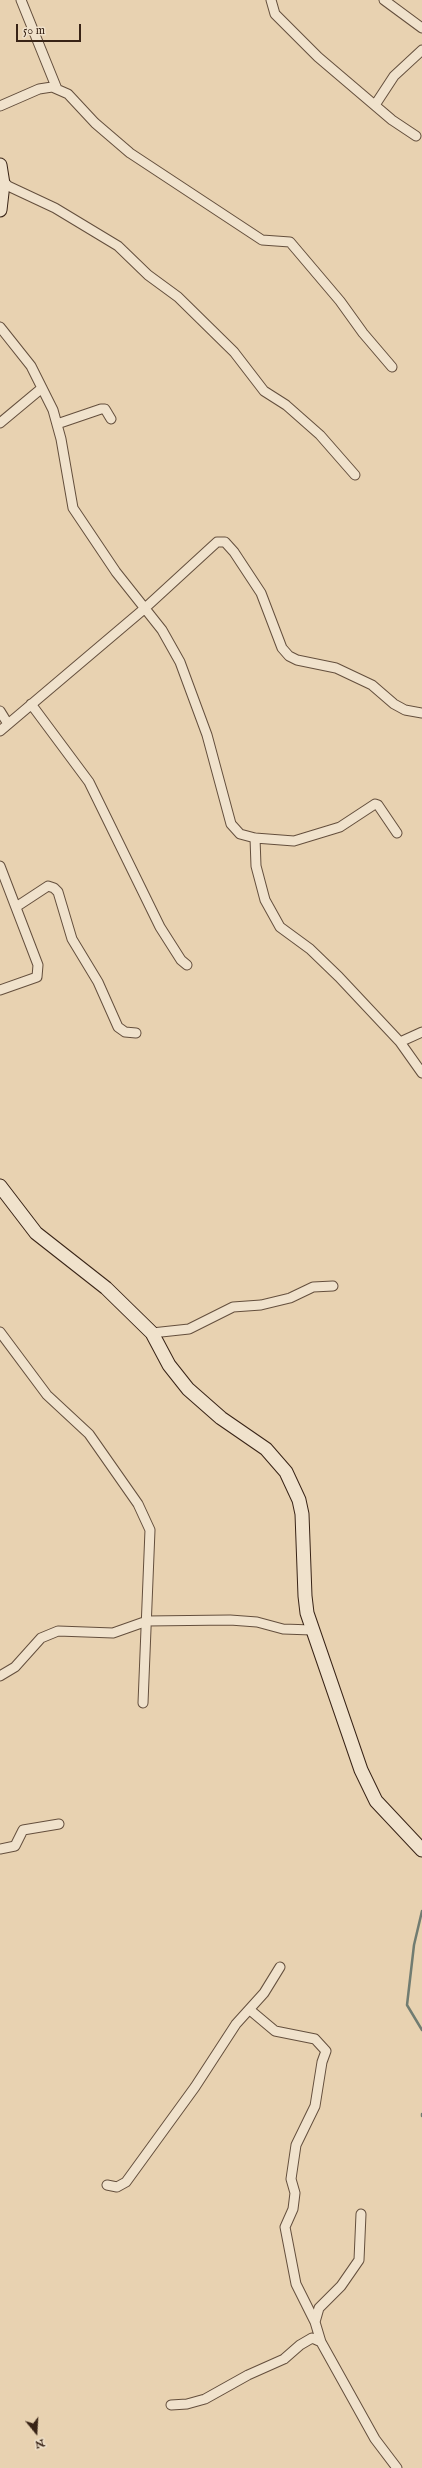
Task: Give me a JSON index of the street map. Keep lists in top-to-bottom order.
{
  "scale_bar": "50 m",
  "north": "bottom"
}
